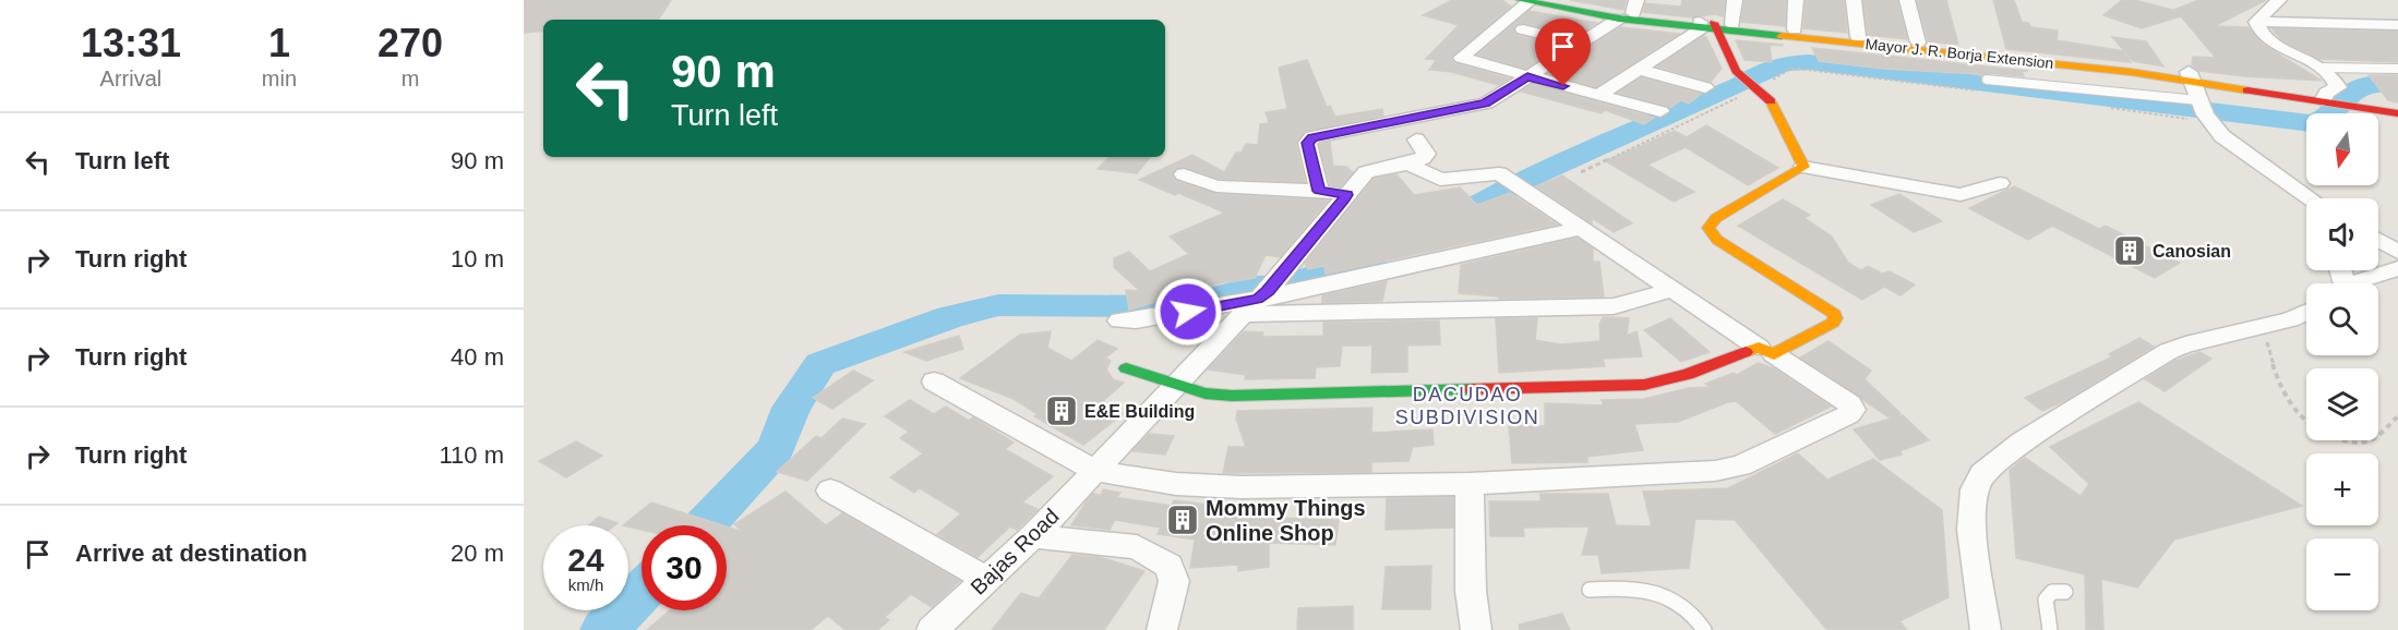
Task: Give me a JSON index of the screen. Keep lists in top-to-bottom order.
{
  "streets": {
    "main road": ["Mayor J. R. Borja Extension"],
    "street": ["Bajas Road"]
  },
  "districts": ["DACUDAO SUBDIVISION"],
  "places": {
    "building": ["Canosian", "E&E Building", "Mommy Things Online Shop"]
  },
  "north": "bottom",
  "page": {
    "eta": [
      "13:31",
      "Arrival",
      "1",
      "min",
      "270",
      "m"
    ],
    "turn": ["90 m", "Turn left"],
    "list": [
      {
        "name": "Turn left",
        "value": "90 m"
      },
      {
        "name": "Turn right",
        "value": "10 m"
      },
      {
        "name": "Turn right",
        "value": "40 m"
      },
      {
        "name": "Turn right",
        "value": "110 m"
      },
      {
        "name": "Arrive at destination",
        "value": "20 m"
      }
    ],
    "map_buttons": ["+", "−"],
    "speed": "24 km/h",
    "limit": "30"
  }
}
